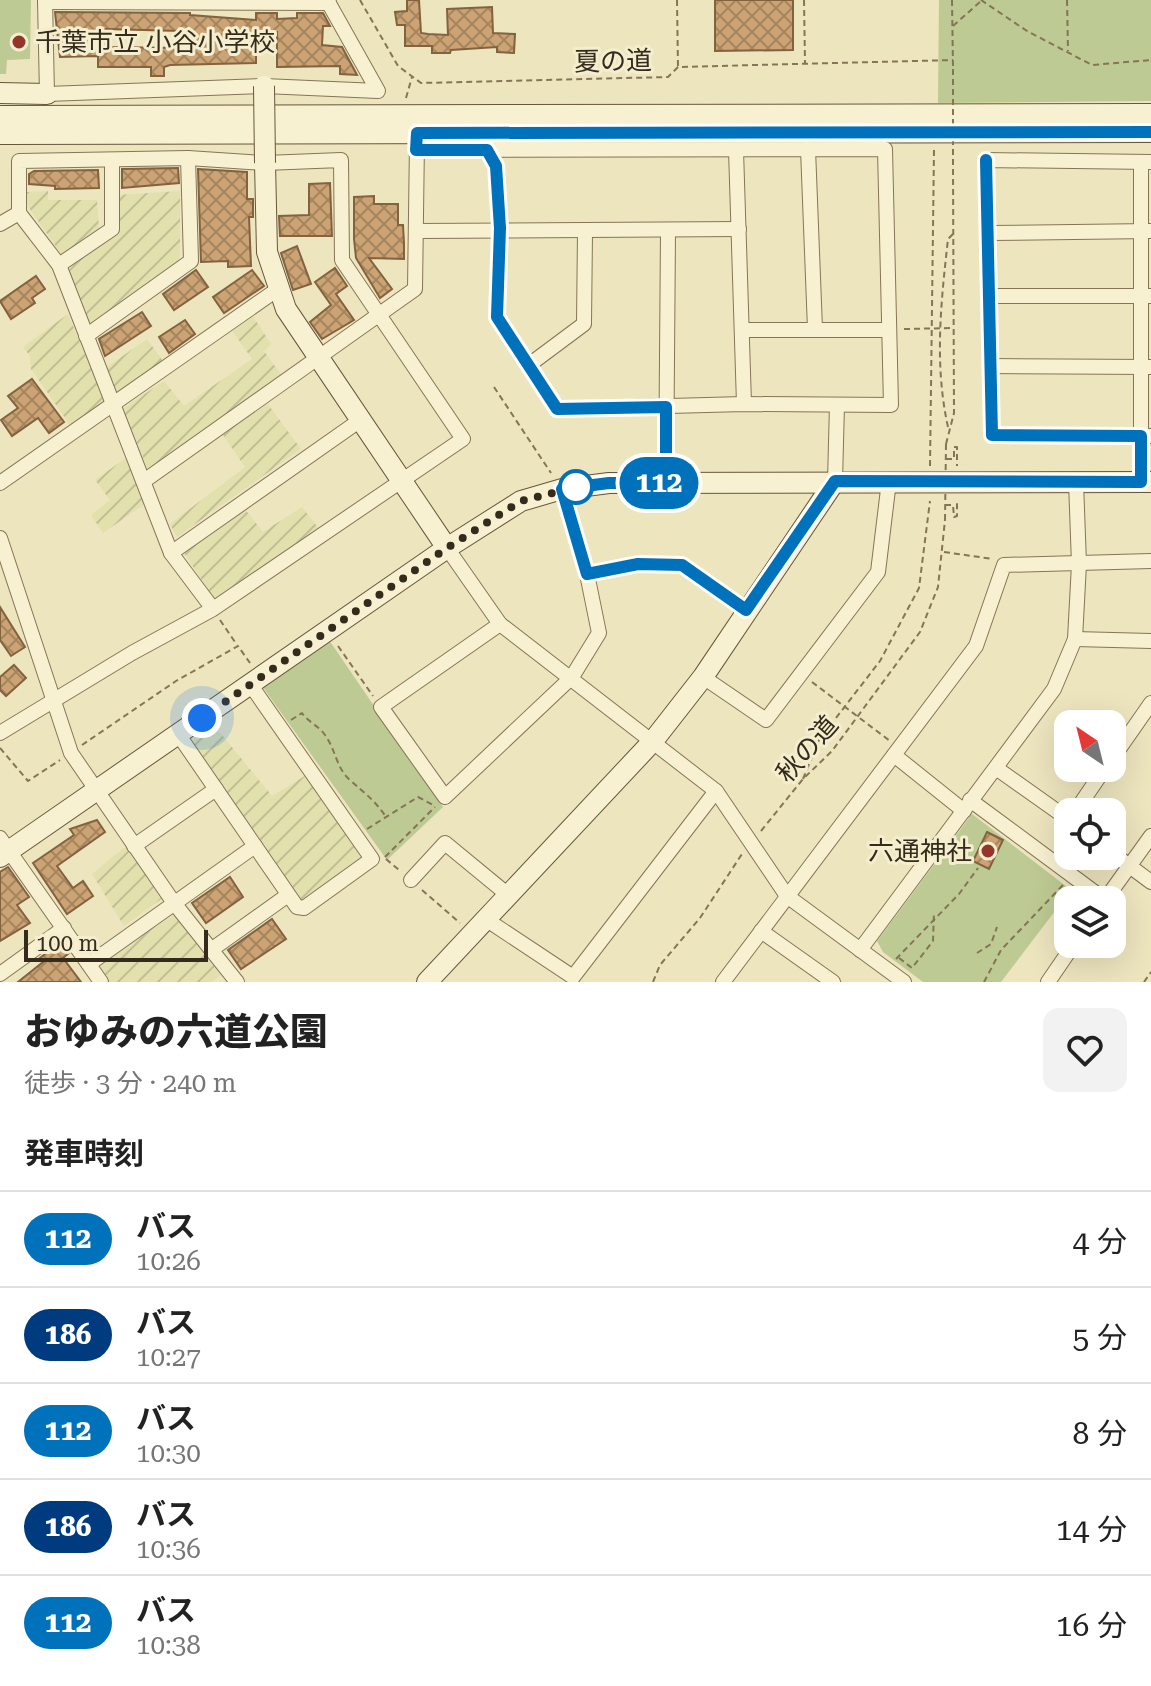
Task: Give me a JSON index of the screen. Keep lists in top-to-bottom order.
{
  "streets": {
    "path": ["夏の道", "秋の道"]
  },
  "places": ["千葉市立 小谷小学校", "六通神社"],
  "lines": ["bus line 112"],
  "scale_bar": "100 m",
  "north": "top left",
  "page": {
    "on_map": "112",
    "scale": "100 m",
    "heading": [
      ["おゆみの六道公園", "徒歩 · 3 分 · 240 m"],
      "発車時刻"
    ],
    "list": [
      {
        "mark": "112",
        "name": "バス",
        "note": "10:26",
        "value": "4 分"
      },
      {
        "mark": "186",
        "name": "バス",
        "note": "10:27",
        "value": "5 分"
      },
      {
        "mark": "112",
        "name": "バス",
        "note": "10:30",
        "value": "8 分"
      },
      {
        "mark": "186",
        "name": "バス",
        "note": "10:36",
        "value": "14 分"
      },
      {
        "mark": "112",
        "name": "バス",
        "note": "10:38",
        "value": "16 分"
      }
    ]
  }
}
